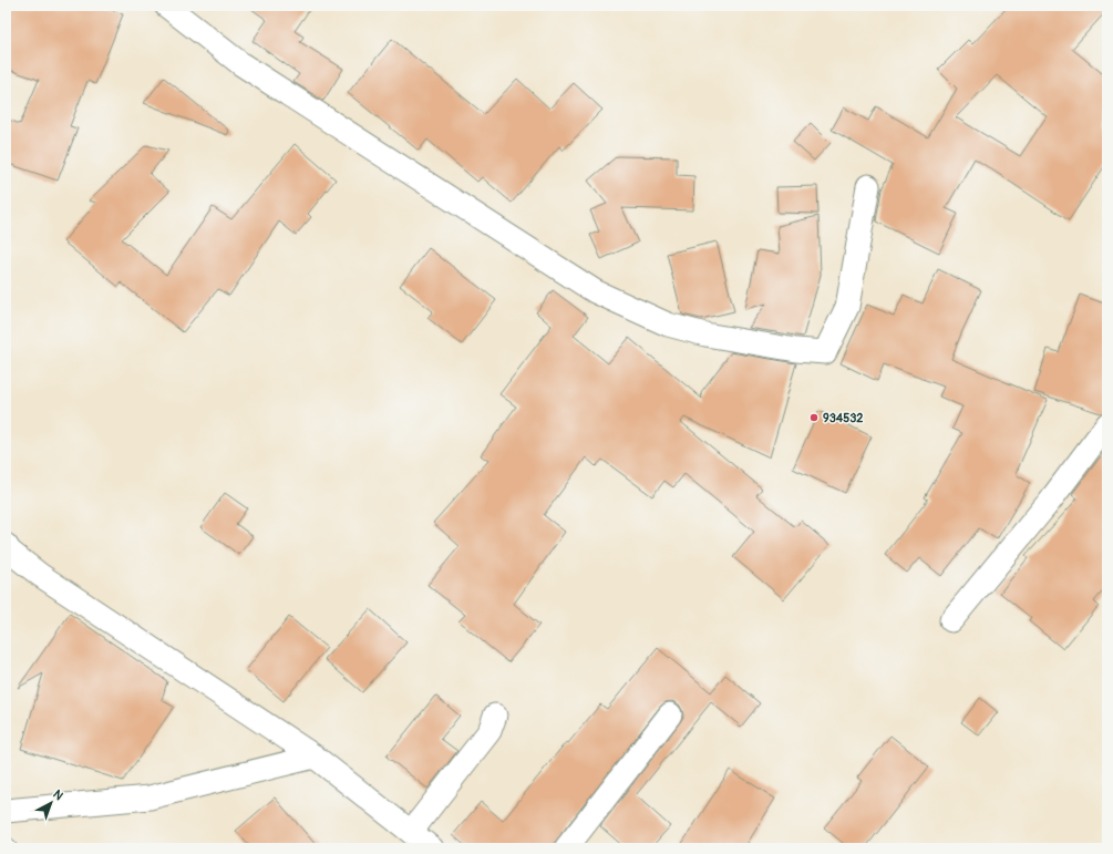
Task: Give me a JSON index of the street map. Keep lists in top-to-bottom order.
{
  "places": ["934532"],
  "north": "top right"
}
